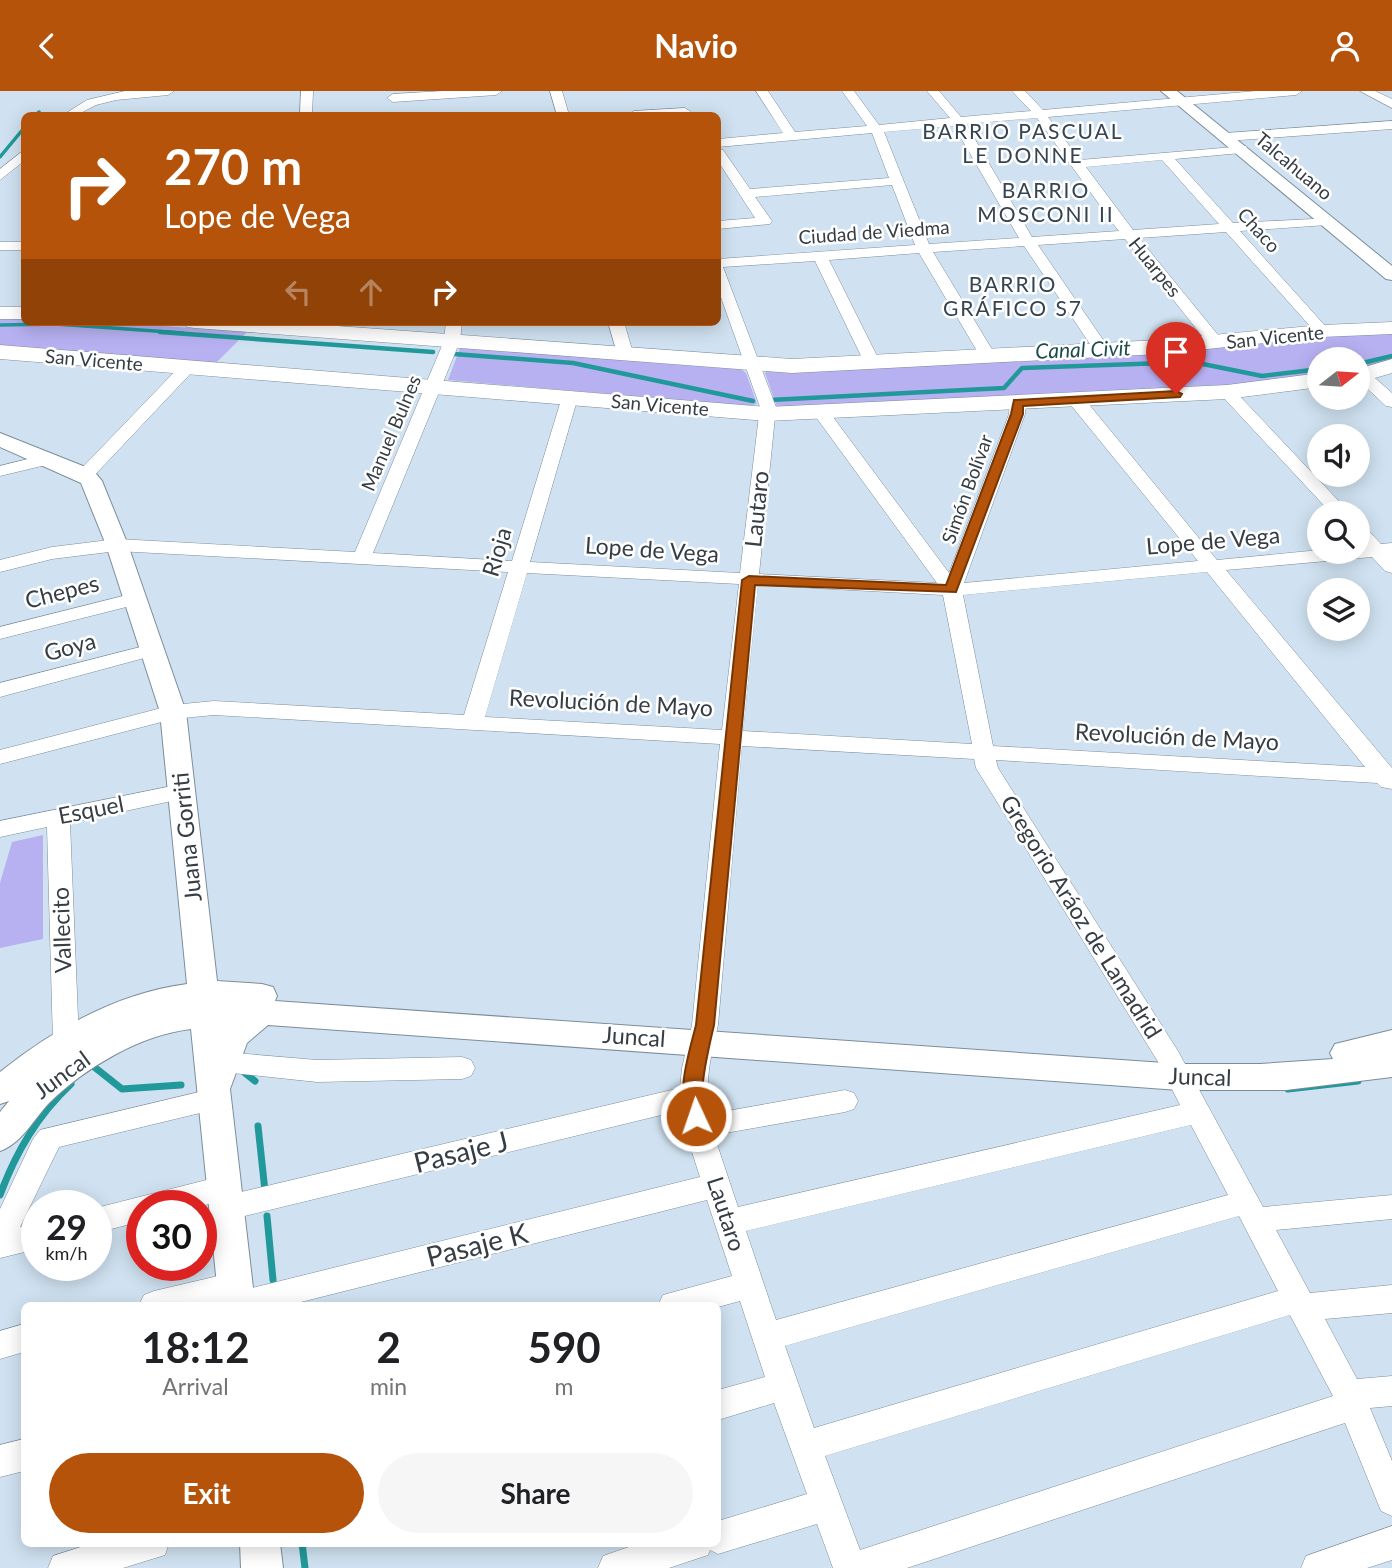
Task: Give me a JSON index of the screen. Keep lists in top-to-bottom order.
{
  "streets": {
    "main road": ["San Vicente"],
    "street": [
      "Talcahuano",
      "Chaco",
      "Ciudad de Viedma",
      "Huarpes",
      "Manuel Bulnes",
      "Simón Bolívar",
      "Lautaro",
      "Lope de Vega",
      "Rioja",
      "Chepes",
      "Goya",
      "Revolución de Mayo",
      "Esquel",
      "Juana Gorriti",
      "Gregorio Aráoz de Lamadrid",
      "Vallecito",
      "Juncal",
      "Pasaje J",
      "Pasaje K"
    ]
  },
  "crossings": [
    ["Talcahuano", "Ciudad de Viedma"],
    ["Chaco", "Ciudad de Viedma"],
    ["Chaco", "San Vicente"],
    ["Ciudad de Viedma", "Huarpes"],
    ["Huarpes", "San Vicente"],
    ["San Vicente", "Manuel Bulnes"],
    ["San Vicente", "Simón Bolívar"],
    ["San Vicente", "Lautaro"],
    ["San Vicente", "Rioja"],
    ["San Vicente", "Gregorio Aráoz de Lamadrid"],
    ["Manuel Bulnes", "Lope de Vega"],
    ["Simón Bolívar", "Lope de Vega"],
    ["Simón Bolívar", "Gregorio Aráoz de Lamadrid"],
    ["Lautaro", "Lope de Vega"],
    ["Lautaro", "Revolución de Mayo"],
    ["Lautaro", "Juncal"],
    ["Lautaro", "Pasaje J"],
    ["Lautaro", "Pasaje K"],
    ["Lope de Vega", "Rioja"],
    ["Lope de Vega", "Juana Gorriti"],
    ["Lope de Vega", "Gregorio Aráoz de Lamadrid"],
    ["Rioja", "Revolución de Mayo"],
    ["Chepes", "Juana Gorriti"],
    ["Goya", "Juana Gorriti"],
    ["Revolución de Mayo", "Juana Gorriti"],
    ["Revolución de Mayo", "Gregorio Aráoz de Lamadrid"],
    ["Esquel", "Juana Gorriti"],
    ["Esquel", "Vallecito"],
    ["Juana Gorriti", "Juncal"],
    ["Juana Gorriti", "Pasaje J"],
    ["Juana Gorriti", "Pasaje K"],
    ["Gregorio Aráoz de Lamadrid", "Juncal"],
    ["Vallecito", "Juncal"]
  ],
  "districts": ["BARRIO PASCUAL LE DONNE", "BARRIO MOSCONI II", "BARRIO GRÁFICO S7"],
  "water": ["Canal Civit"],
  "north": "right",
  "page": {
    "header": "Navio",
    "turn": ["270 m", "Lope de Vega"],
    "speed": "29 km/h",
    "limit": "30",
    "eta": [
      "18:12",
      "Arrival",
      "2",
      "min",
      "590",
      "m"
    ],
    "buttons": ["Exit", "Share"]
  }
}
